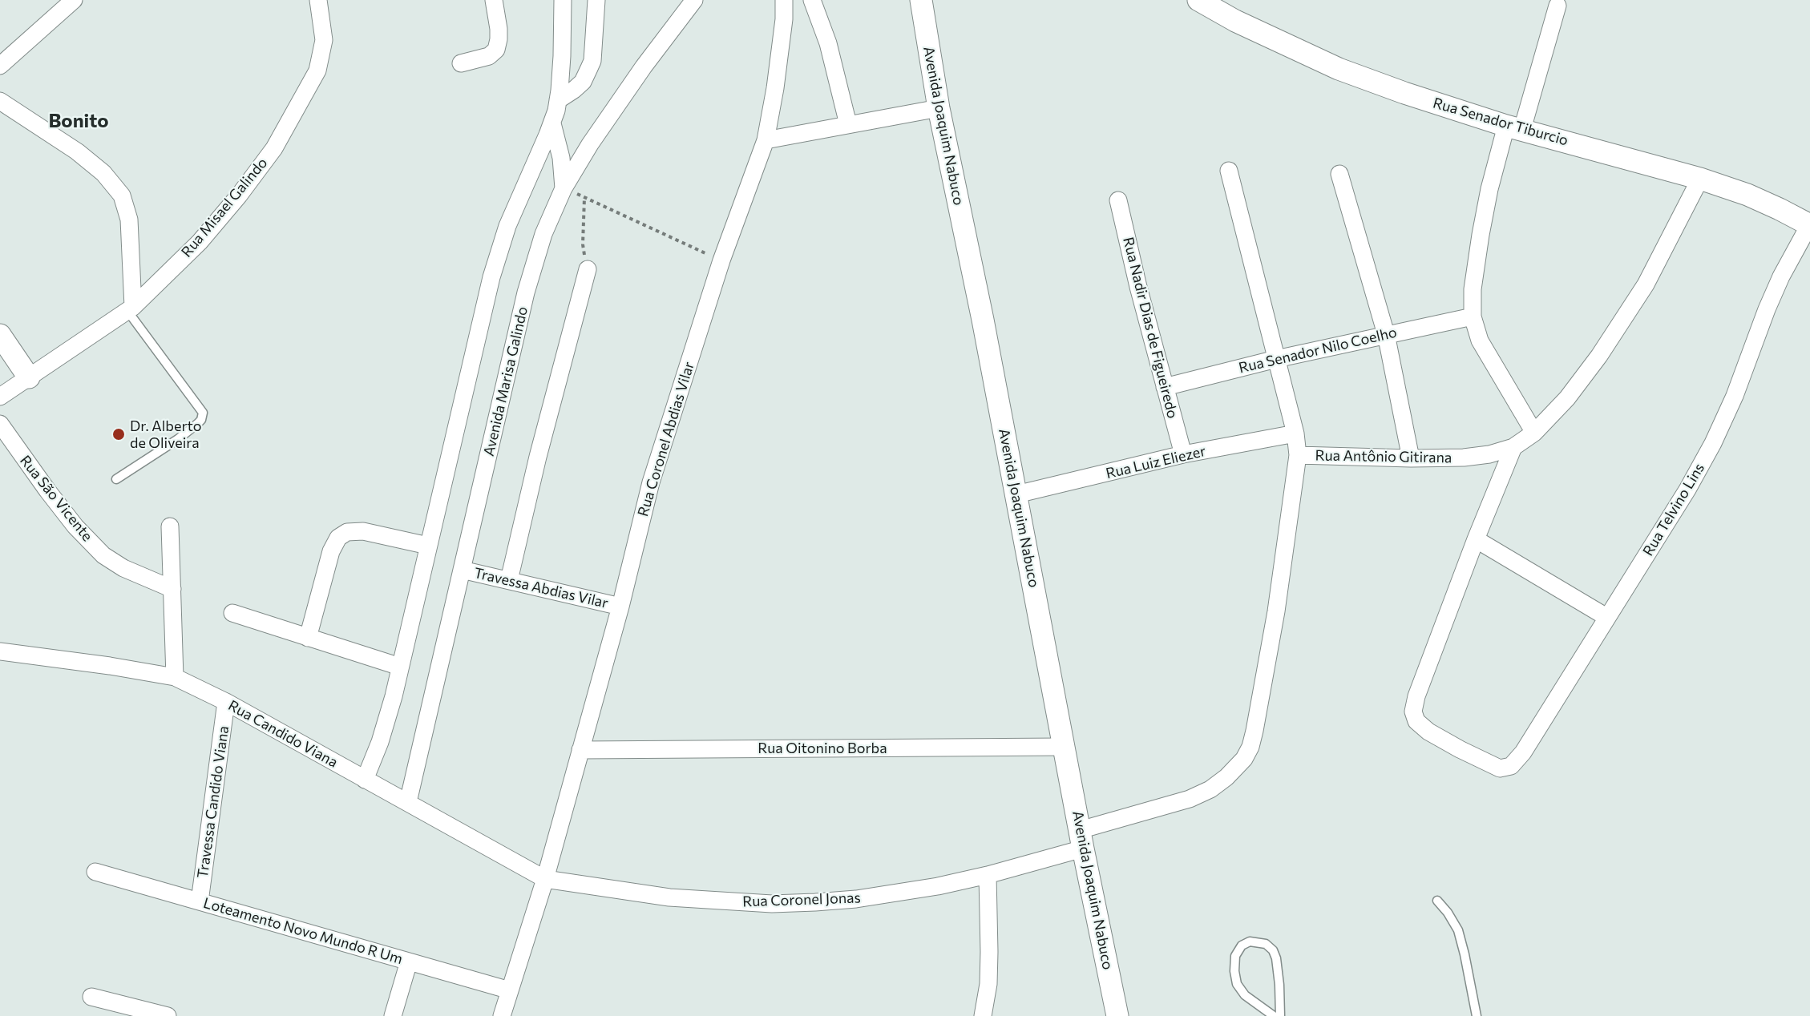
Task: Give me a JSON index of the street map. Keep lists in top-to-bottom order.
{
  "streets": {
    "street": [
      "Rua Senador Tiburcio",
      "Avenida Joaquim Nabuco",
      "Rua Misael Galindo",
      "Rua Nadir Dias de Figueiredo",
      "Rua Senador Nilo Coelho",
      "Avenida Marisa Galindo",
      "Rua Coronel Abdias Vilar",
      "Rua Antônio Gitirana",
      "Rua Luiz Eliezer",
      "Rua São Vicente",
      "Rua Telvino Lins",
      "Travessa Abdias Vilar",
      "Rua Candido Viana",
      "Rua Oitonino Borba",
      "Travessa Candido Viana",
      "Rua Coronel Jonas",
      "Loteamento Novo Mundo R Um"
    ]
  },
  "crossings": [
    ["Rua Senador Tiburcio", "Rua Antônio Gitirana"],
    ["Rua Senador Tiburcio", "Rua Telvino Lins"],
    ["Avenida Joaquim Nabuco", "Rua Antônio Gitirana"],
    ["Avenida Joaquim Nabuco", "Rua Luiz Eliezer"],
    ["Avenida Joaquim Nabuco", "Rua Oitonino Borba"],
    ["Avenida Joaquim Nabuco", "Rua Coronel Jonas"],
    ["Rua Nadir Dias de Figueiredo", "Rua Senador Nilo Coelho"],
    ["Rua Nadir Dias de Figueiredo", "Rua Luiz Eliezer"],
    ["Avenida Marisa Galindo", "Travessa Abdias Vilar"],
    ["Avenida Marisa Galindo", "Rua Candido Viana"],
    ["Rua Coronel Abdias Vilar", "Travessa Abdias Vilar"],
    ["Rua Coronel Abdias Vilar", "Rua Candido Viana"],
    ["Rua Coronel Abdias Vilar", "Rua Oitonino Borba"],
    ["Rua Coronel Abdias Vilar", "Rua Coronel Jonas"],
    ["Rua Coronel Abdias Vilar", "Loteamento Novo Mundo R Um"],
    ["Rua Antônio Gitirana", "Rua Coronel Jonas"],
    ["Rua Candido Viana", "Travessa Candido Viana"],
    ["Rua Candido Viana", "Rua Coronel Jonas"],
    ["Travessa Candido Viana", "Loteamento Novo Mundo R Um"]
  ],
  "districts": ["Bonito"],
  "places": ["Dr. Alberto de Oliveira"]
}
